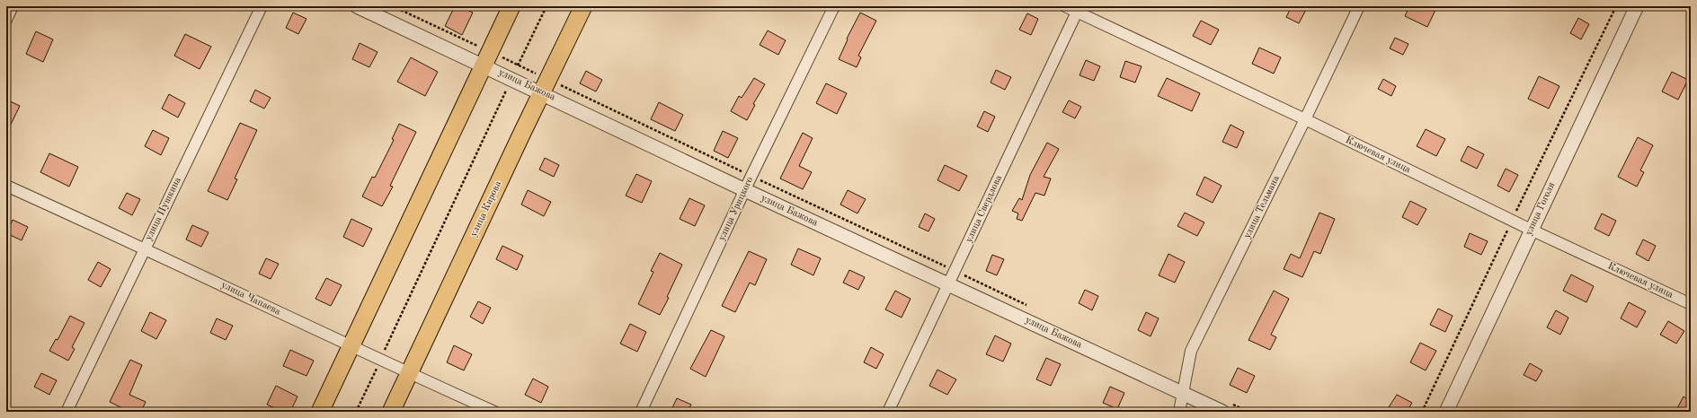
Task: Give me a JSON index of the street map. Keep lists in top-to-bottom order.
{
  "streets": {
    "main road": ["улица Кирова"],
    "street": [
      "улица Бажова",
      "Ключевая улица",
      "улица Тельмана",
      "улица Пушкина",
      "улица Урицкого",
      "улица Свердлова",
      "улица Гоголя",
      "улица Чапаева"
    ]
  },
  "crossings": [
    ["улица Бажова", "улица Тельмана"],
    ["улица Бажова", "улица Кирова"],
    ["улица Бажова", "улица Урицкого"],
    ["улица Бажова", "улица Свердлова"],
    ["Ключевая улица", "улица Тельмана"],
    ["Ключевая улица", "улица Свердлова"],
    ["Ключевая улица", "улица Гоголя"],
    ["улица Пушкина", "улица Чапаева"],
    ["улица Кирова", "улица Чапаева"]
  ]
}
